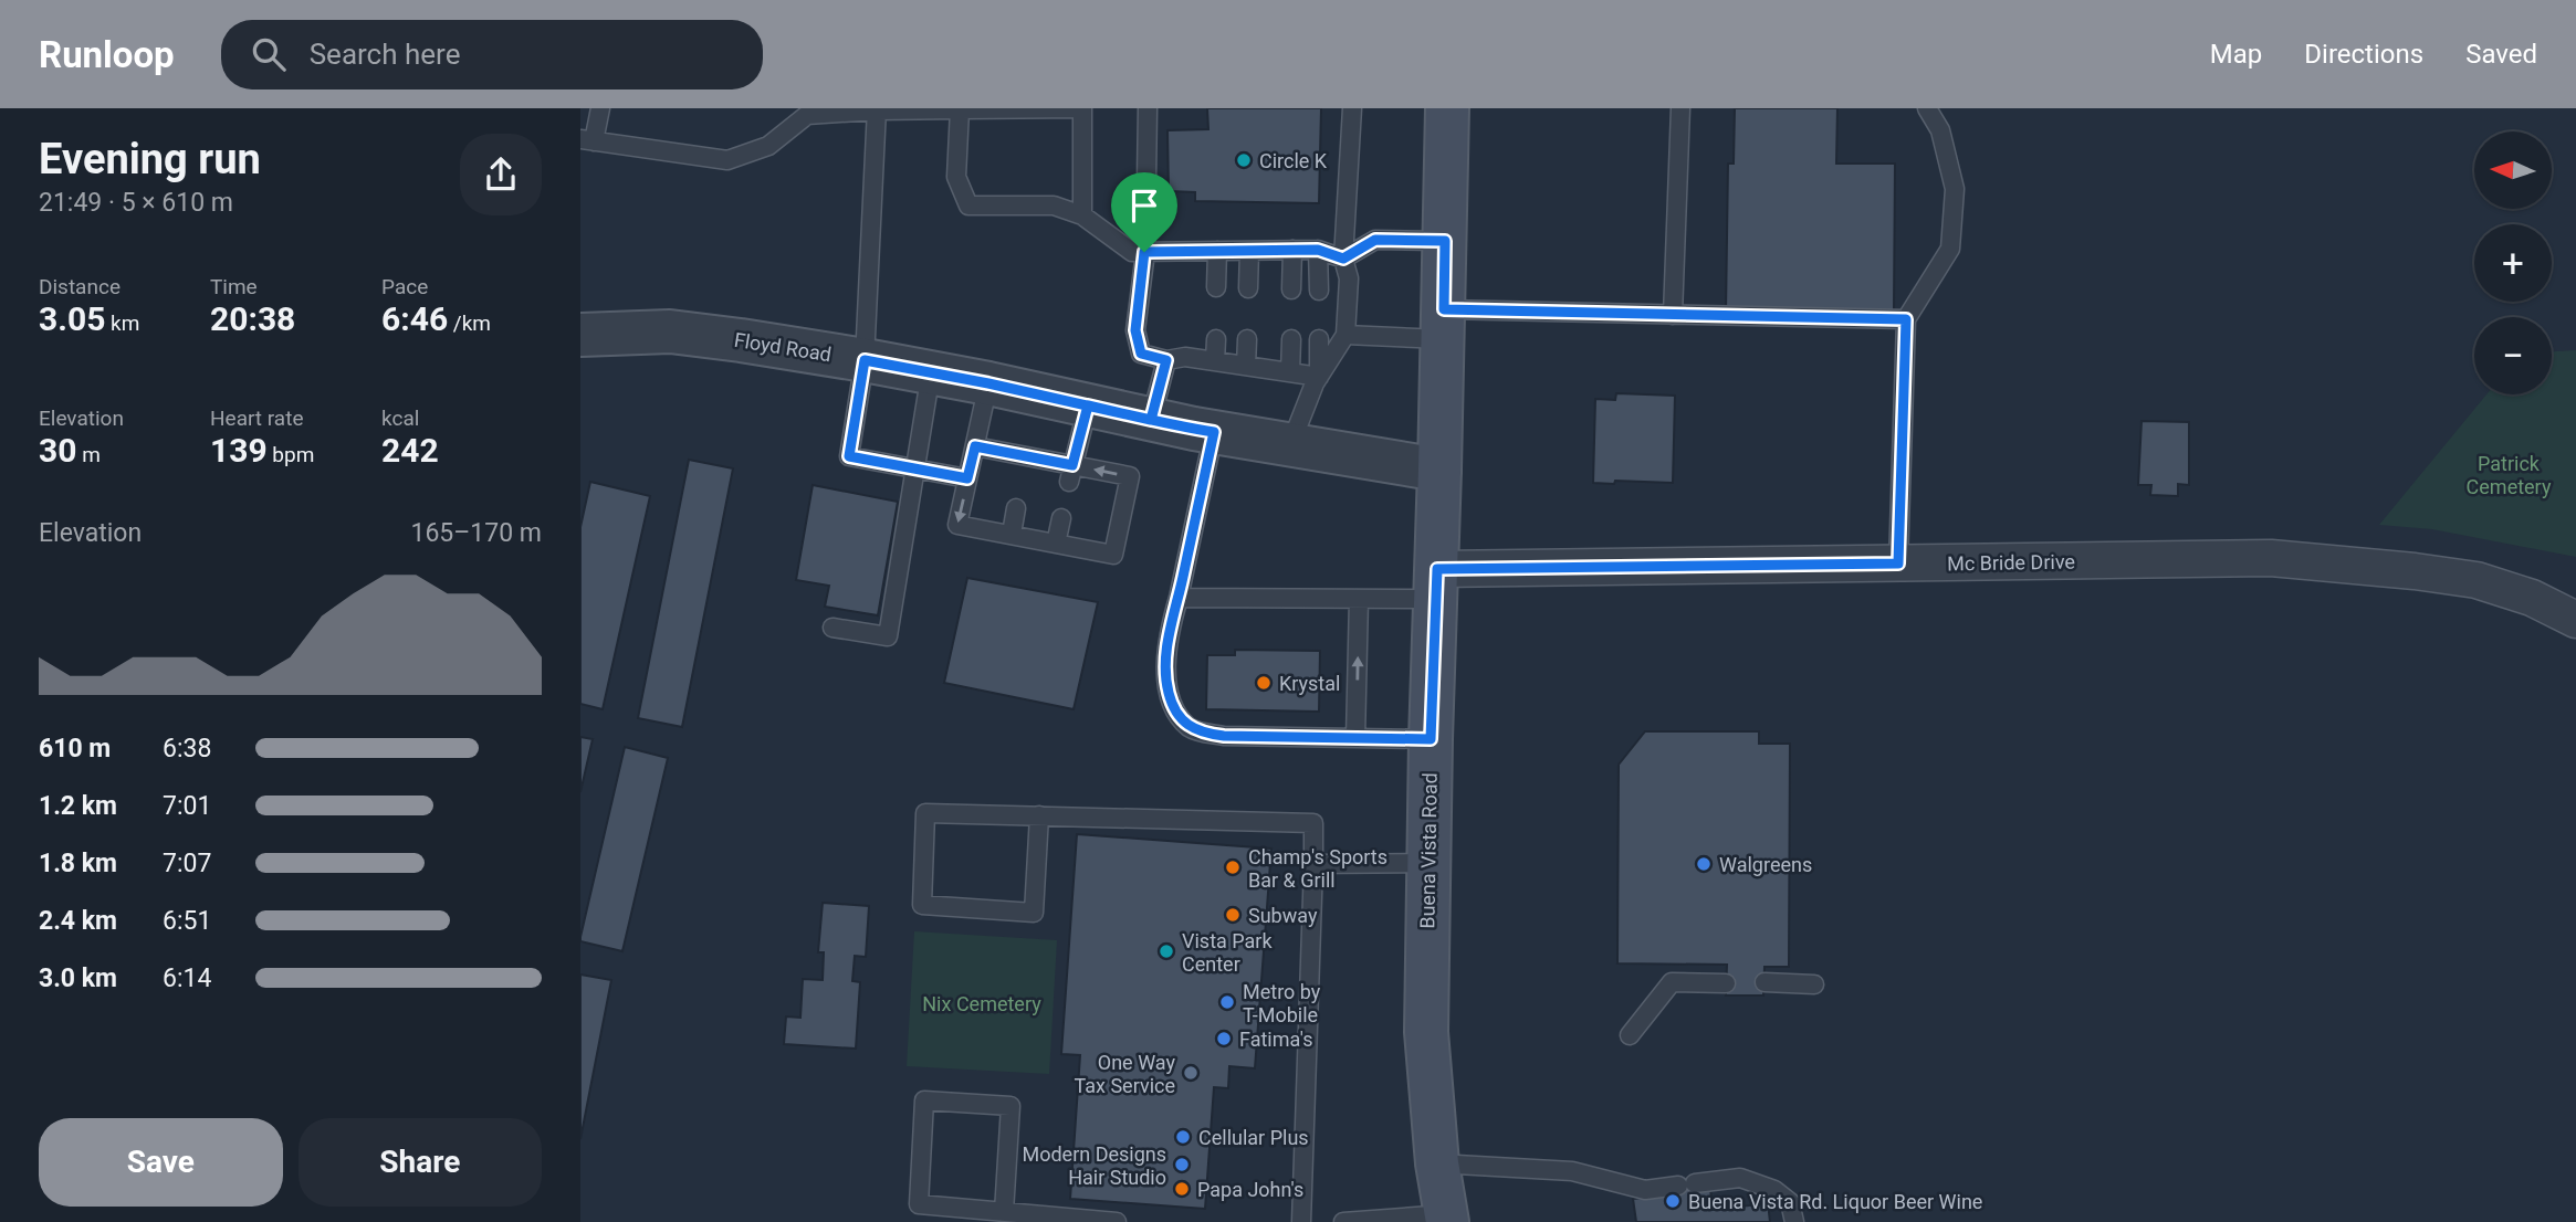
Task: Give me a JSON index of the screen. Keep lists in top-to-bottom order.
{
  "streets": {
    "main road": ["Buena Vista Road"],
    "street": ["Floyd Road", "Mc Bride Drive"]
  },
  "crossings": [
    ["Floyd Road", "Buena Vista Road"],
    ["Mc Bride Drive", "Buena Vista Road"]
  ],
  "parks": ["Patrick Cemetery", "Nix Cemetery"],
  "places": [
    "Circle K",
    "Krystal",
    "Walgreens",
    "Champ's Sports Bar & Grill",
    "Subway",
    "Vista Park Center",
    "Metro by T-Mobile",
    "Fatima's",
    "One Way Tax Service",
    "Cellular Plus",
    "Modern Designs Hair Studio",
    "Papa John's",
    "Buena Vista Rd. Liquor Beer Wine"
  ],
  "north": "left",
  "page": {
    "header": "Runloop",
    "search": "Search here",
    "nav": ["Map", "Directions", "Saved"],
    "heading": ["Evening run", "21:49 · 5 × 610 m"],
    "map_buttons": ["+", "−"],
    "stats": [
      ["Distance", "3.05 km"],
      ["Time", "20:38"],
      ["Pace", "6:46 /km"],
      ["Elevation", "30 m"],
      ["Heart rate", "139 bpm"],
      ["kcal", "242"]
    ],
    "chart": ["Elevation", "165–170 m"],
    "list": [
      {
        "name": "610 m",
        "note": "6:38"
      },
      {
        "name": "1.2 km",
        "note": "7:01"
      },
      {
        "name": "1.8 km",
        "note": "7:07"
      },
      {
        "name": "2.4 km",
        "note": "6:51"
      },
      {
        "name": "3.0 km",
        "note": "6:14"
      }
    ],
    "buttons": ["Save", "Share"]
  }
}
